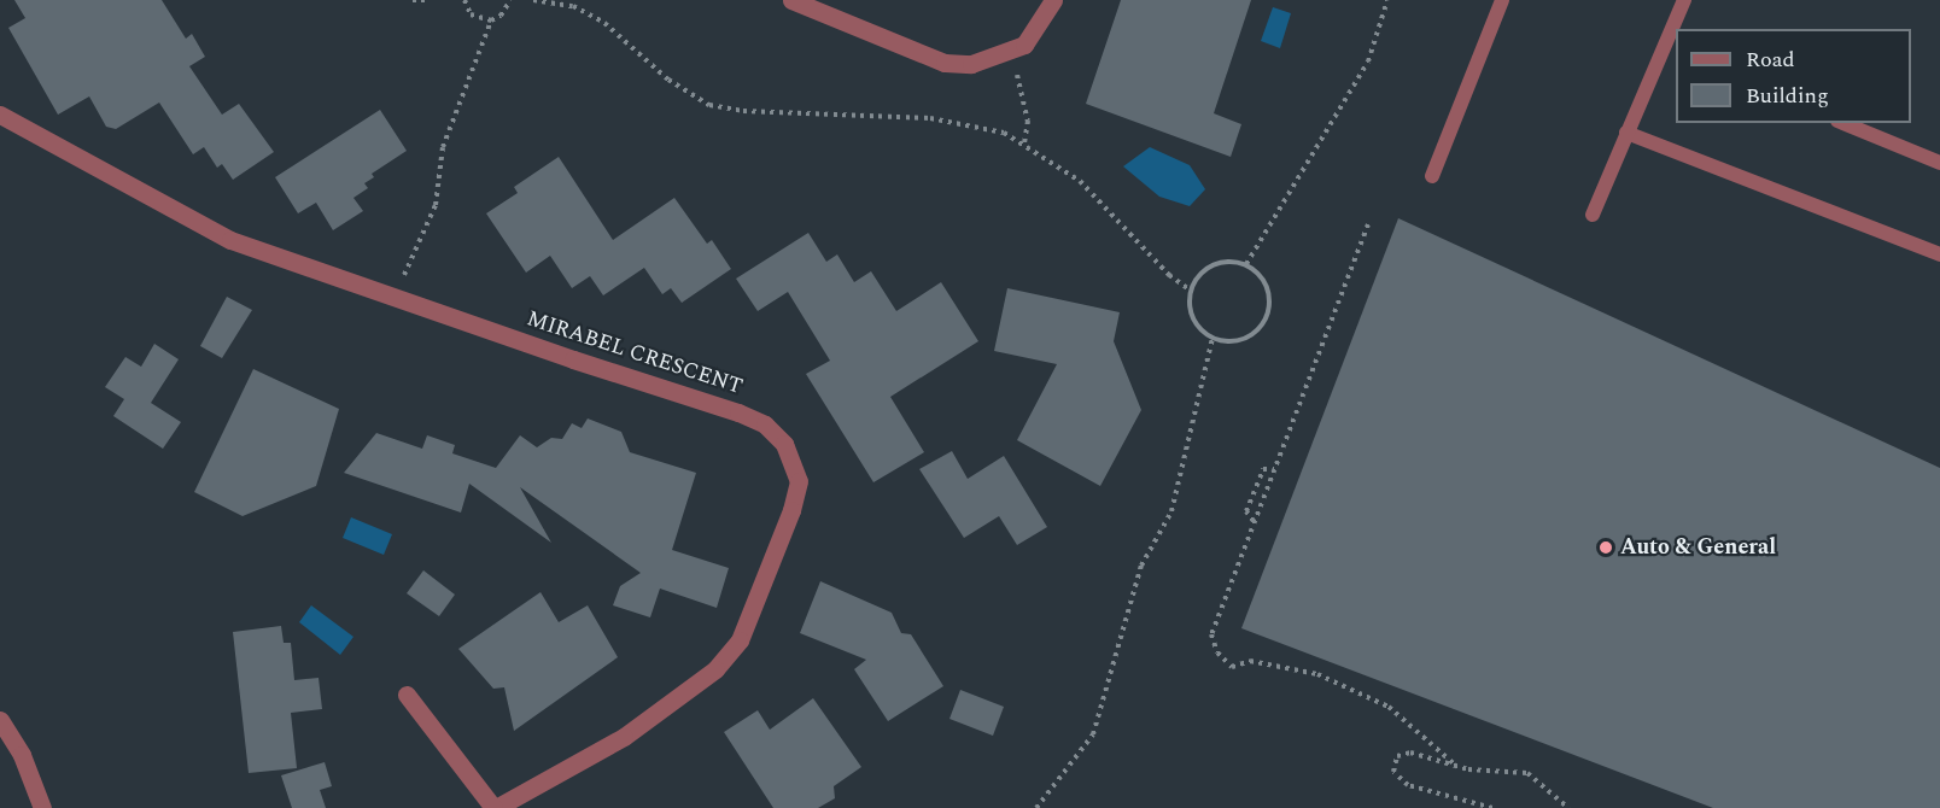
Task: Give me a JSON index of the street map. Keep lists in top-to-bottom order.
{
  "streets": {
    "street": ["MIRABEL CRESCENT"]
  },
  "places": ["Auto & General"],
  "legend": ["Road", "Building"]
}
